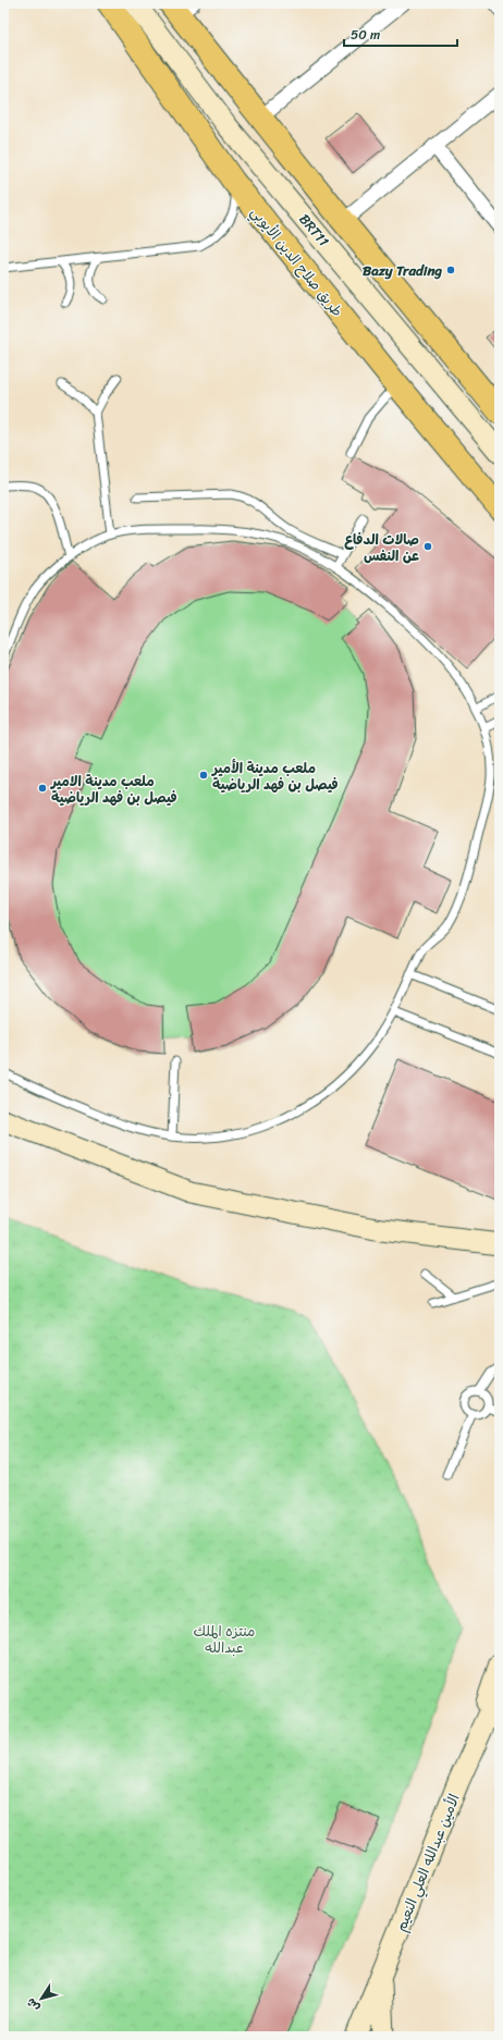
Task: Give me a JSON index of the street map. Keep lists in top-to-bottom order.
{
  "streets": {
    "main road": ["BRT11", "طريق صلاح الدين الأيوبي", "الأمين عبدالله العلي النعيم"]
  },
  "parks": ["منتزه الملك عبدالله"],
  "places": [
    "Bazy Trading",
    "صالات الدفاع عن النفس",
    "ملعب مدينة الأمير فيصل بن فهد الرياضية",
    "ملعب مدينة الامير فيصل بن فهد الرياضية"
  ],
  "scale_bar": "50 m",
  "north": "bottom left"
}
